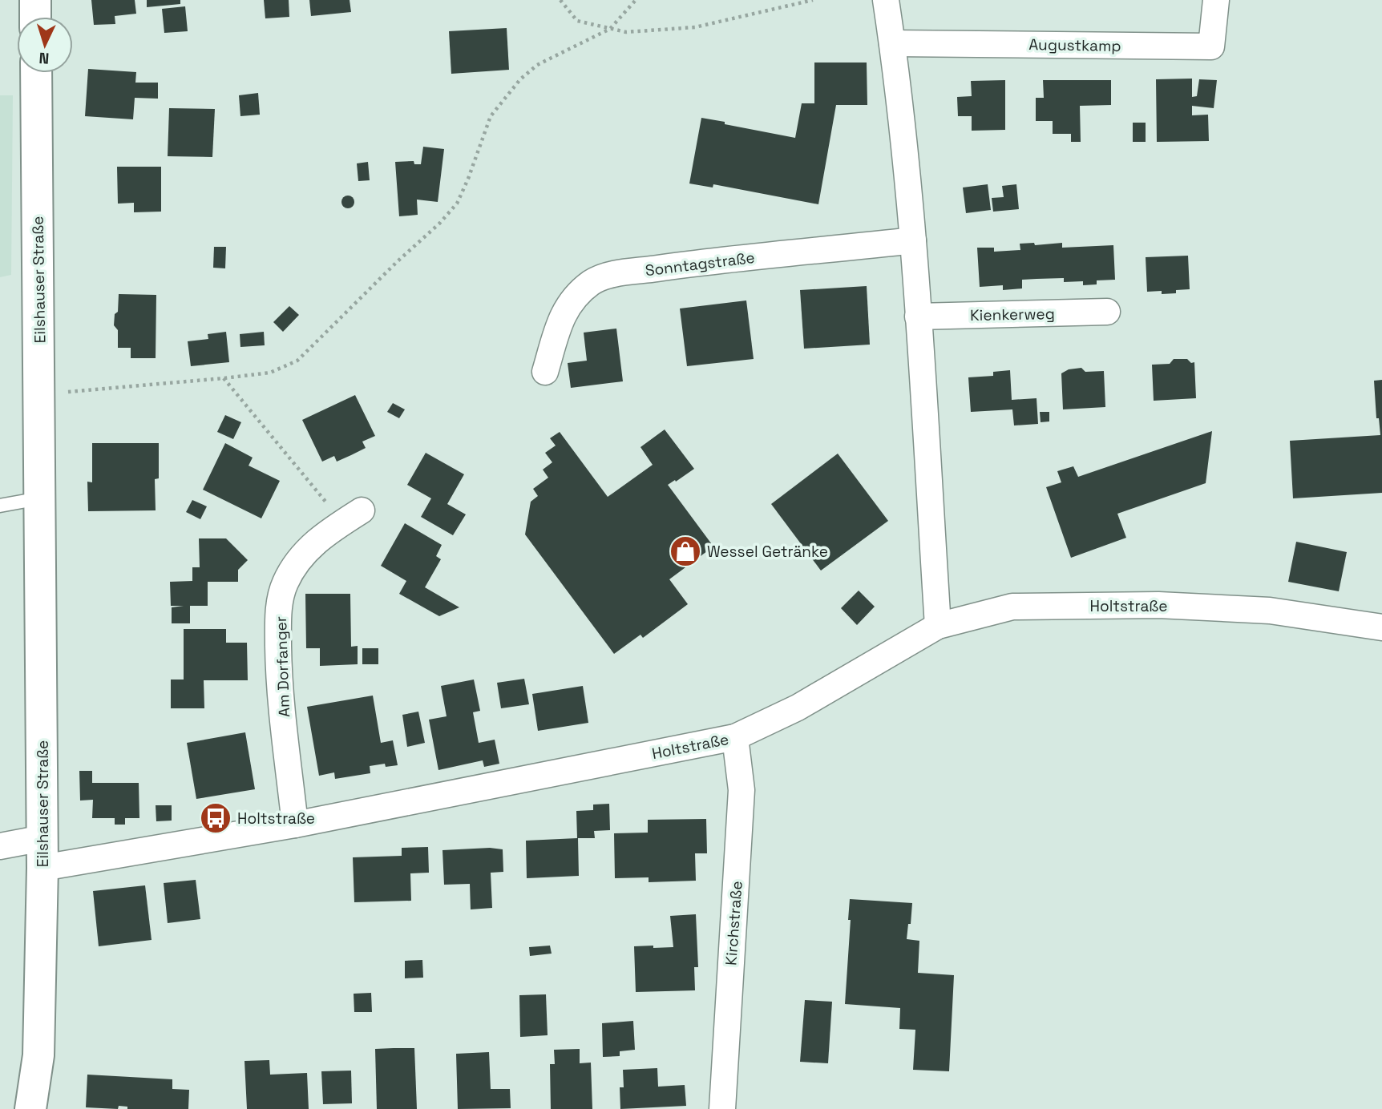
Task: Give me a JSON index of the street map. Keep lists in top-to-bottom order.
{
  "streets": {
    "street": [
      "Augustkamp",
      "Sonntagstraße",
      "Eilshauser Straße",
      "Kienkerweg",
      "Holtstraße",
      "Am Dorfanger",
      "Kirchstraße"
    ]
  },
  "crossings": [
    ["Eilshauser Straße", "Holtstraße"],
    ["Holtstraße", "Am Dorfanger"],
    ["Holtstraße", "Kirchstraße"]
  ],
  "places": {
    "shop": ["Wessel Getränke"],
    "bus stop": ["Holtstraße"]
  },
  "north": "bottom"
}
